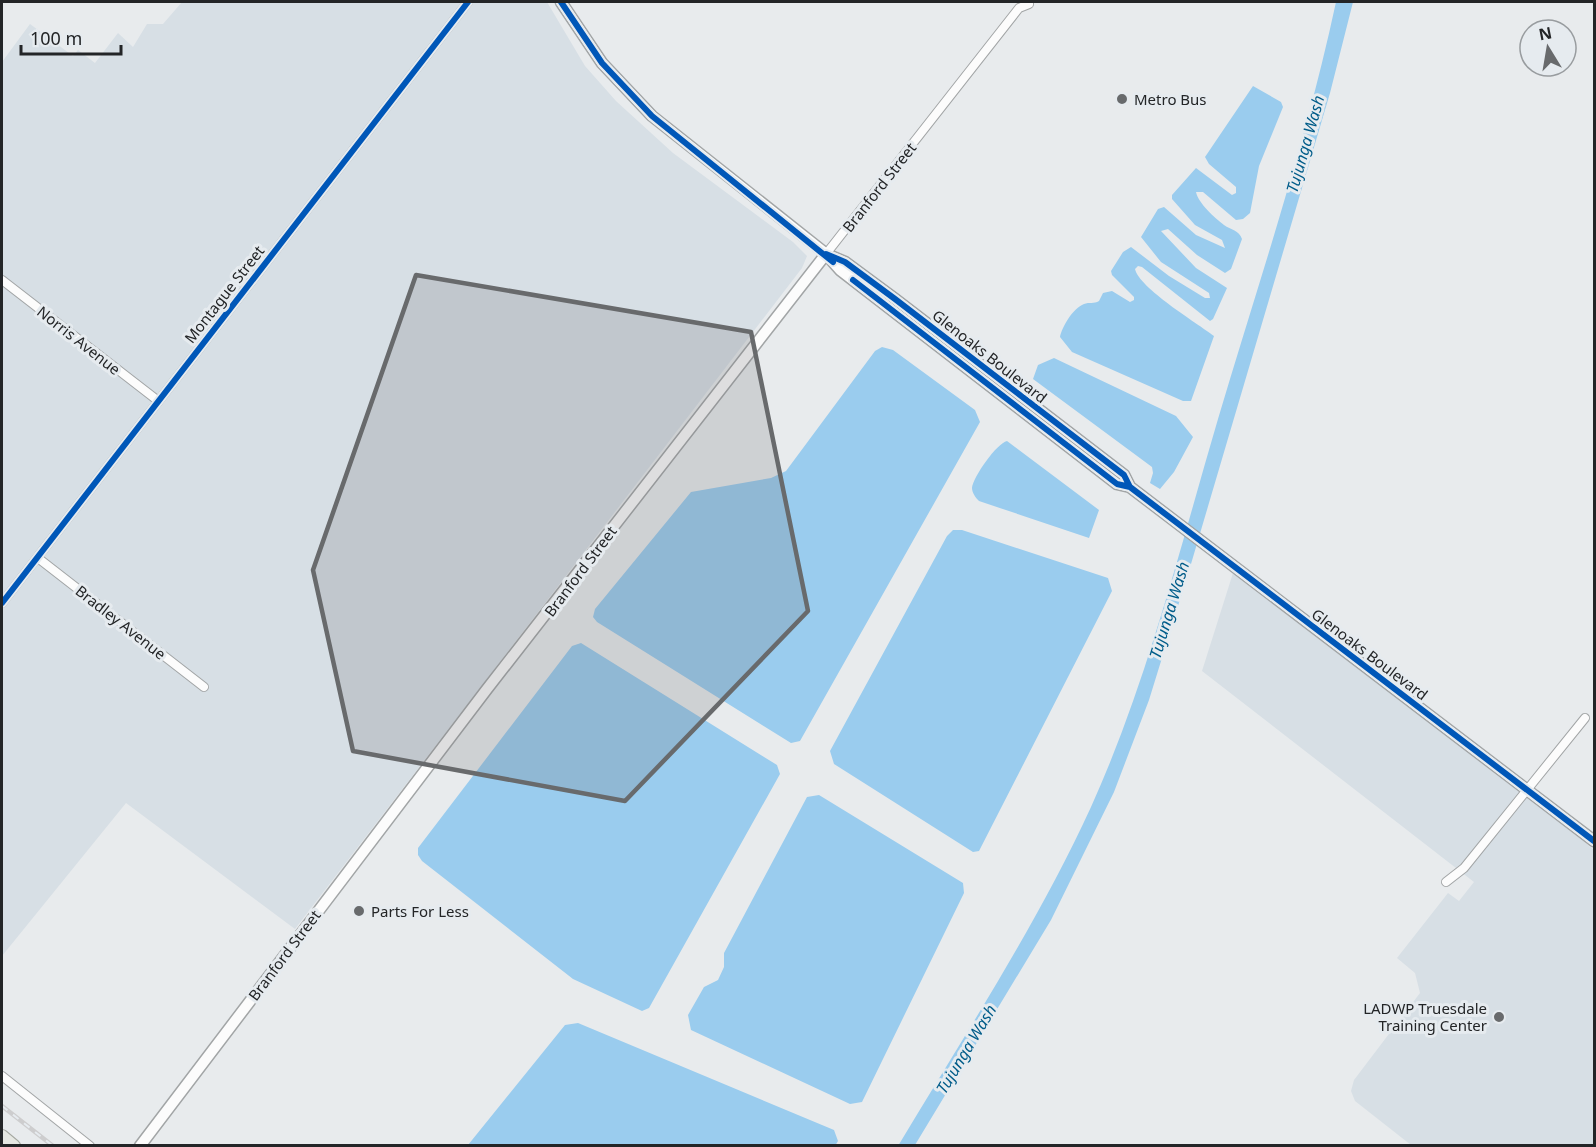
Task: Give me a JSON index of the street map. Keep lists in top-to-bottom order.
{
  "streets": {
    "main road": ["Branford Street", "Glenoaks Boulevard"],
    "street": ["Montague Street", "Norris Avenue", "Bradley Avenue"]
  },
  "crossings": [
    ["Branford Street", "Glenoaks Boulevard"],
    ["Montague Street", "Norris Avenue"],
    ["Montague Street", "Bradley Avenue"]
  ],
  "water": ["Tujunga Wash"],
  "places": ["Metro Bus", "Parts For Less", "LADWP Truesdale Training Center"],
  "scale_bar": "100 m",
  "north": "top"
}
